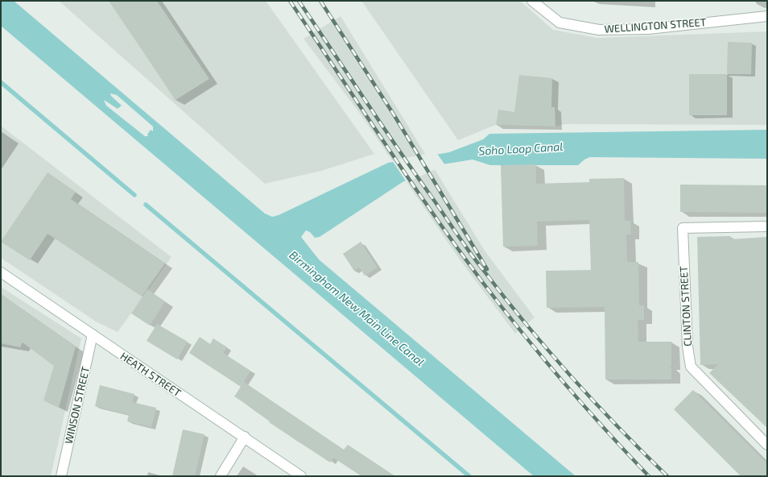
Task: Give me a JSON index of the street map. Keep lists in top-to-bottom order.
{
  "streets": {
    "street": [
      "WELLINGTON STREET",
      "CLINTON STREET",
      "HEATH STREET",
      "WINSON STREET"
    ]
  },
  "crossings": [
    ["HEATH STREET", "WINSON STREET"]
  ],
  "water": ["Soho Loop Canal", "Birmingham New Main Line Canal"]
}
